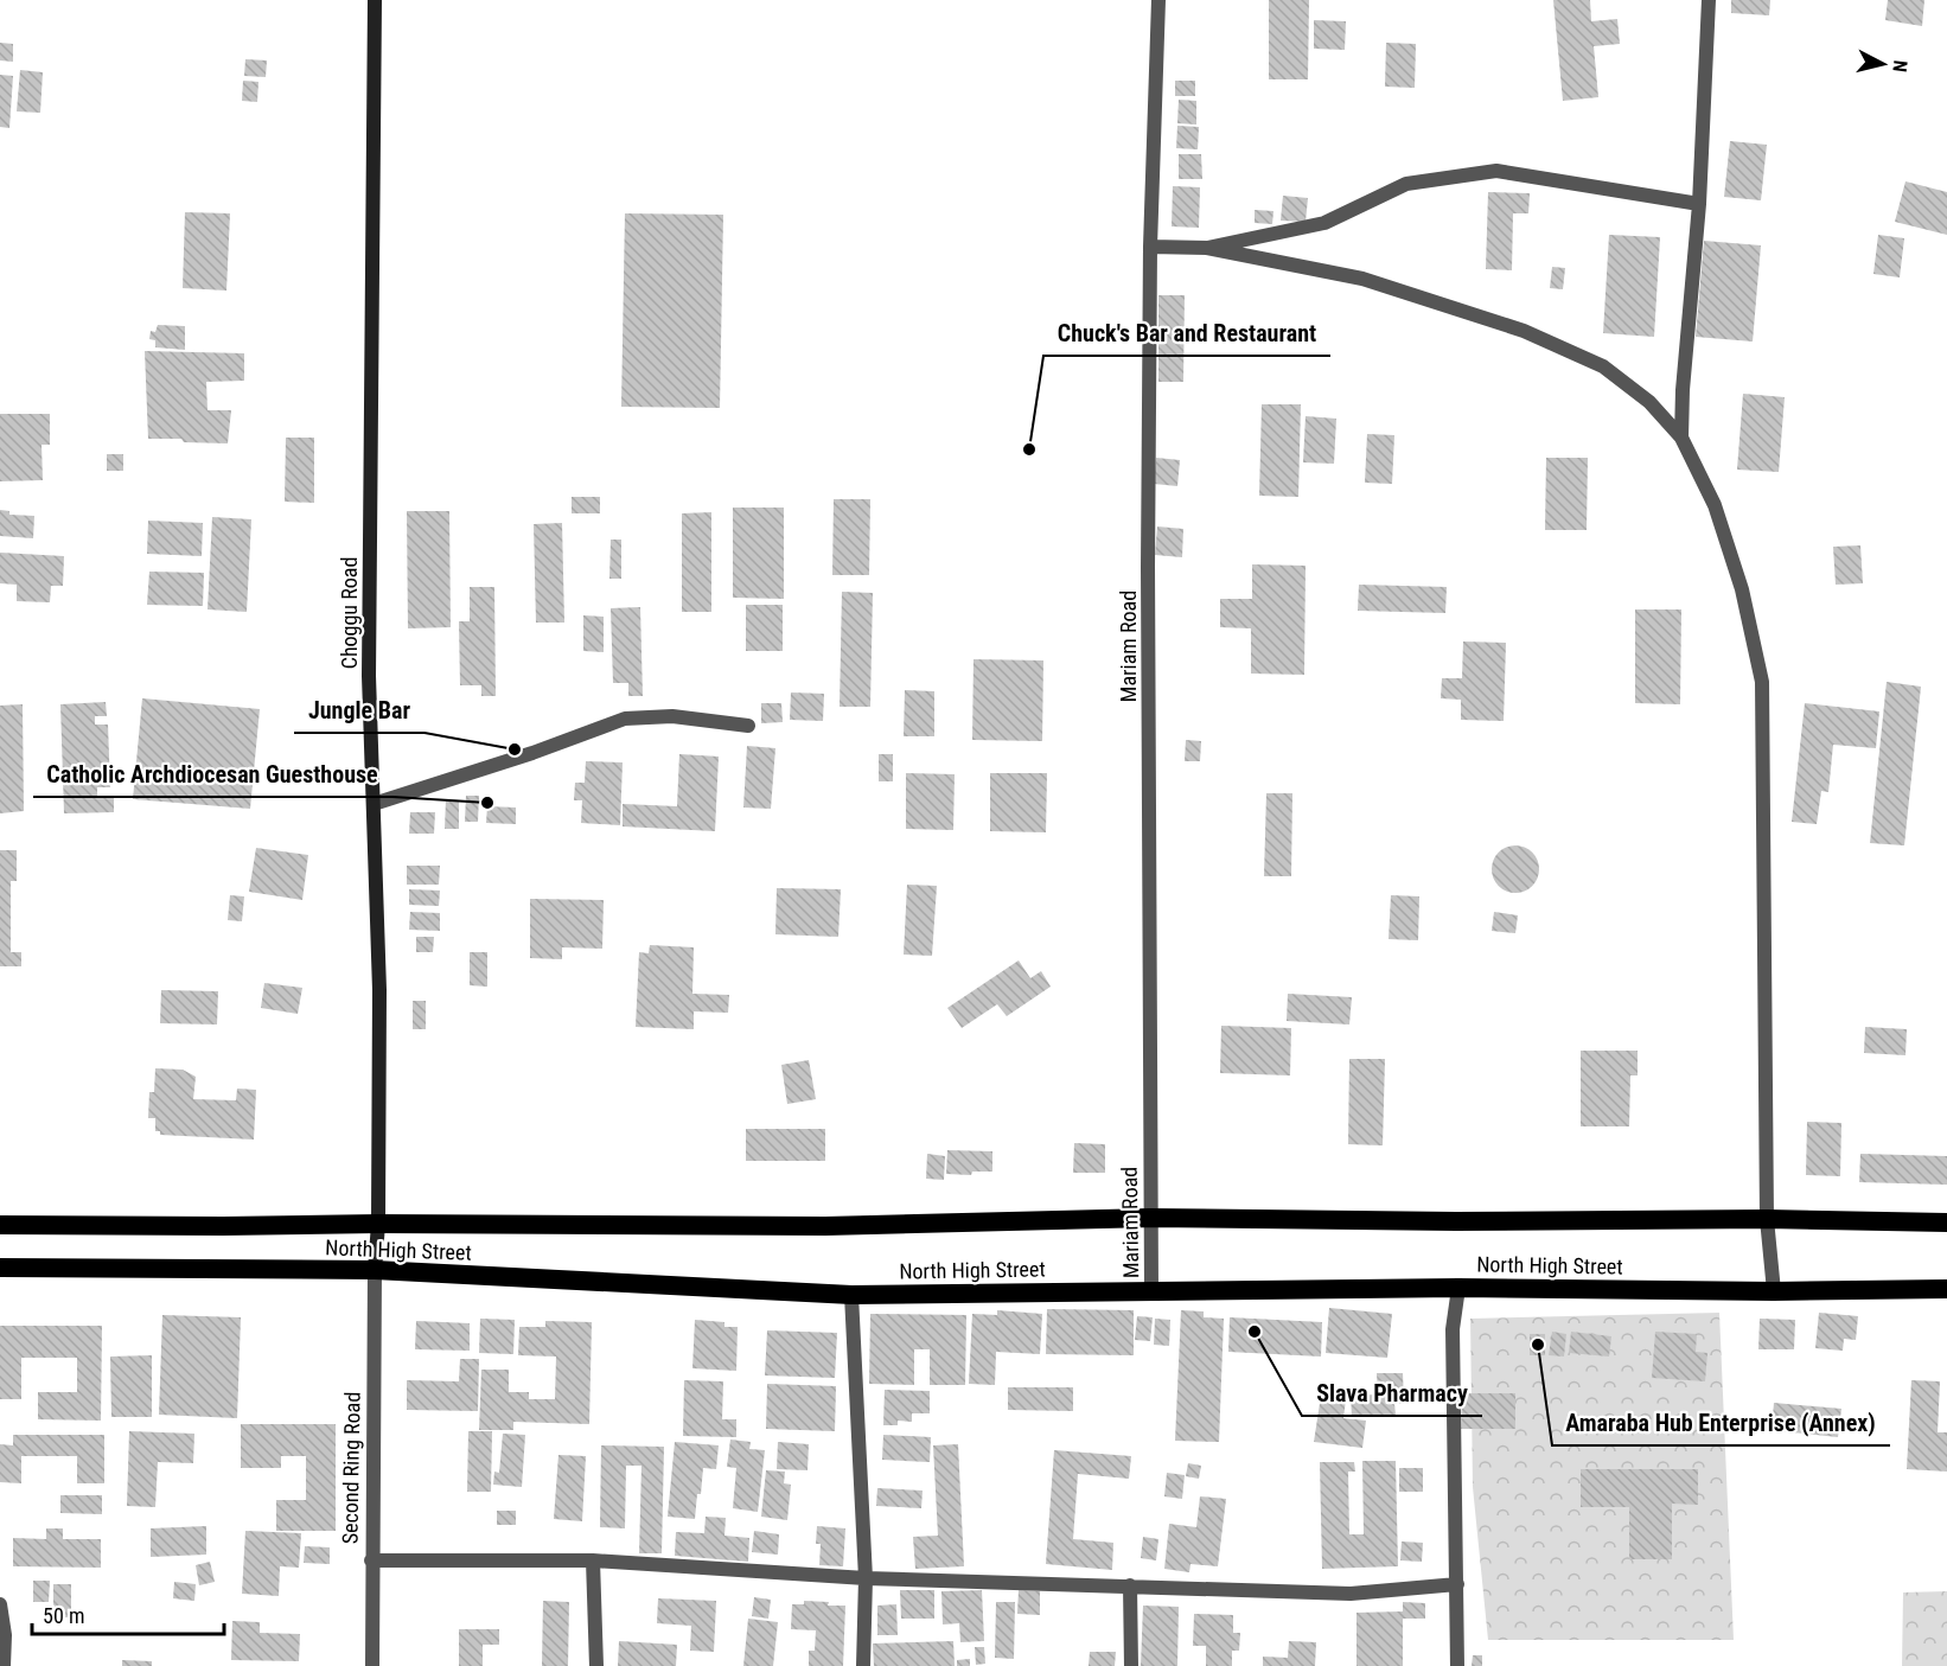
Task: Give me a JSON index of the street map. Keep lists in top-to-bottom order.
{
  "streets": {
    "highway": ["North High Street"],
    "main road": ["Choggu Road"],
    "street": ["Mariam Road", "Second Ring Road"]
  },
  "crossings": [
    ["Choggu Road", "North High Street"],
    ["Choggu Road", "Second Ring Road"],
    ["Mariam Road", "North High Street"],
    ["North High Street", "Second Ring Road"]
  ],
  "places": [
    "Chuck's Bar and Restaurant",
    "Jungle Bar",
    "Catholic Archdiocesan Guesthouse",
    "Slava Pharmacy",
    "Amaraba Hub Enterprise (Annex)"
  ],
  "scale_bar": "50 m",
  "north": "right"
}
